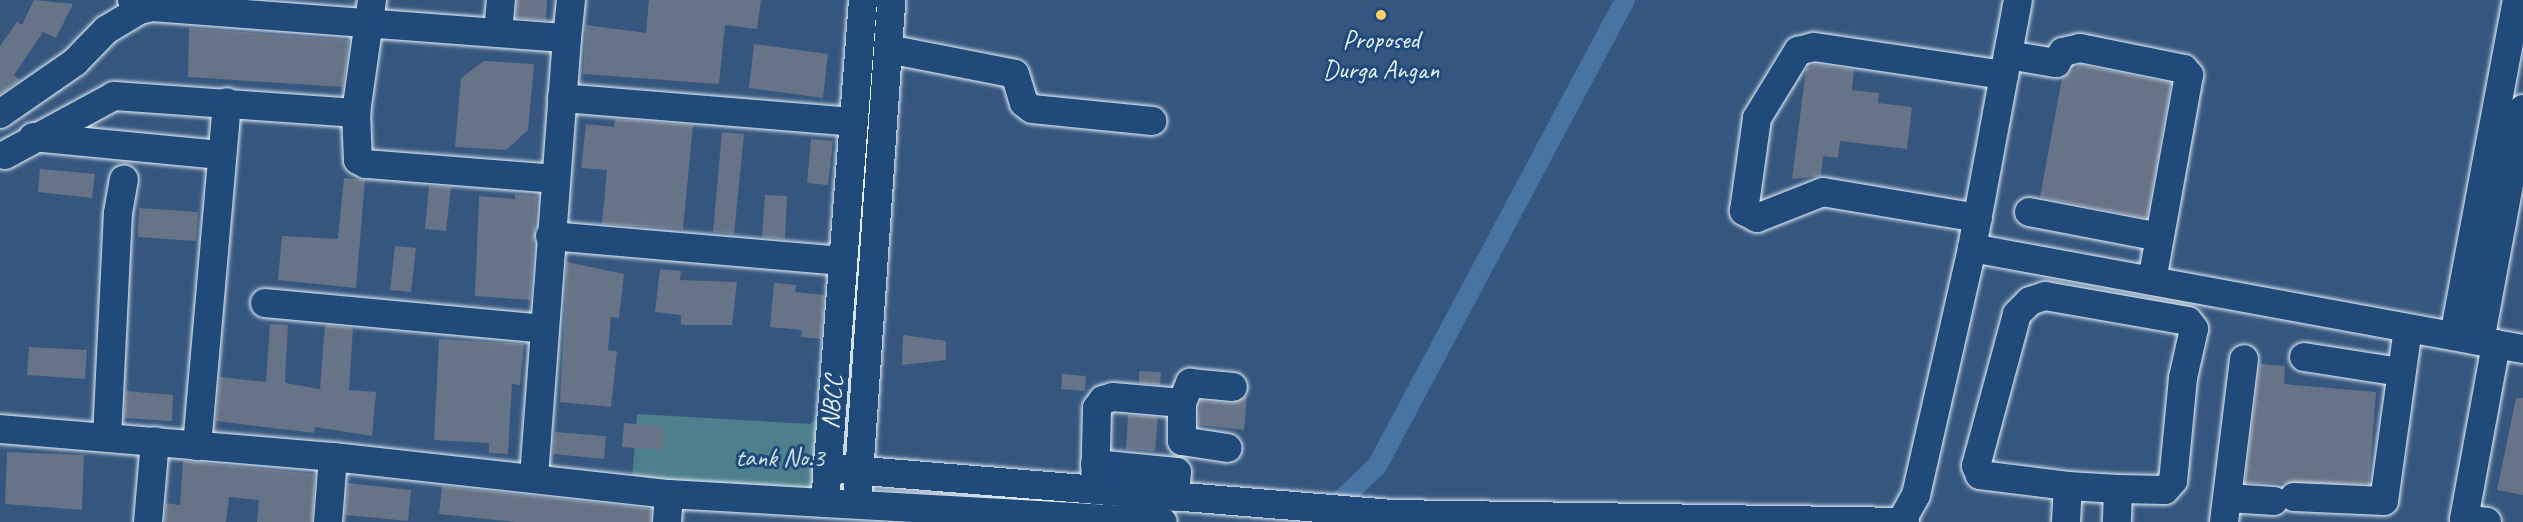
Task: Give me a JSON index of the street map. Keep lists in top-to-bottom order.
{
  "streets": {
    "street": ["NBCC"]
  },
  "parks": ["tank No.3"],
  "places": ["Proposed Durga Angan"]
}
